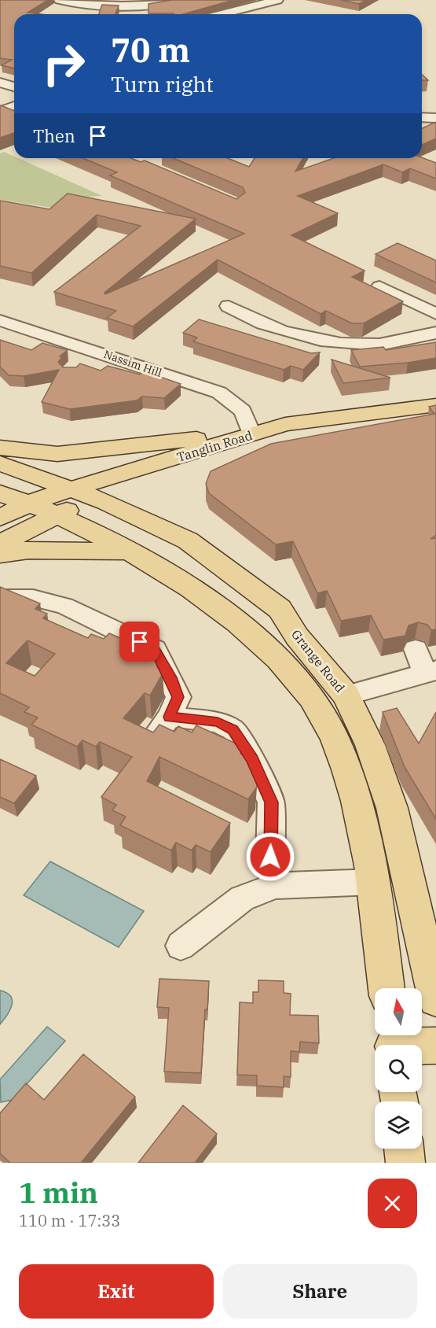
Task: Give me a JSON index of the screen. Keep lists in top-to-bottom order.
{
  "streets": {
    "main road": ["Tanglin Road", "Grange Road"],
    "street": ["Nassim Hill"]
  },
  "crossings": [
    ["Tanglin Road", "Grange Road"]
  ],
  "north": "top",
  "page": {
    "turn": ["70 m", "Turn right"],
    "then": "Then",
    "heading": ["1 min", "110 m · 17:33"],
    "buttons": ["Exit", "Share"]
  }
}
